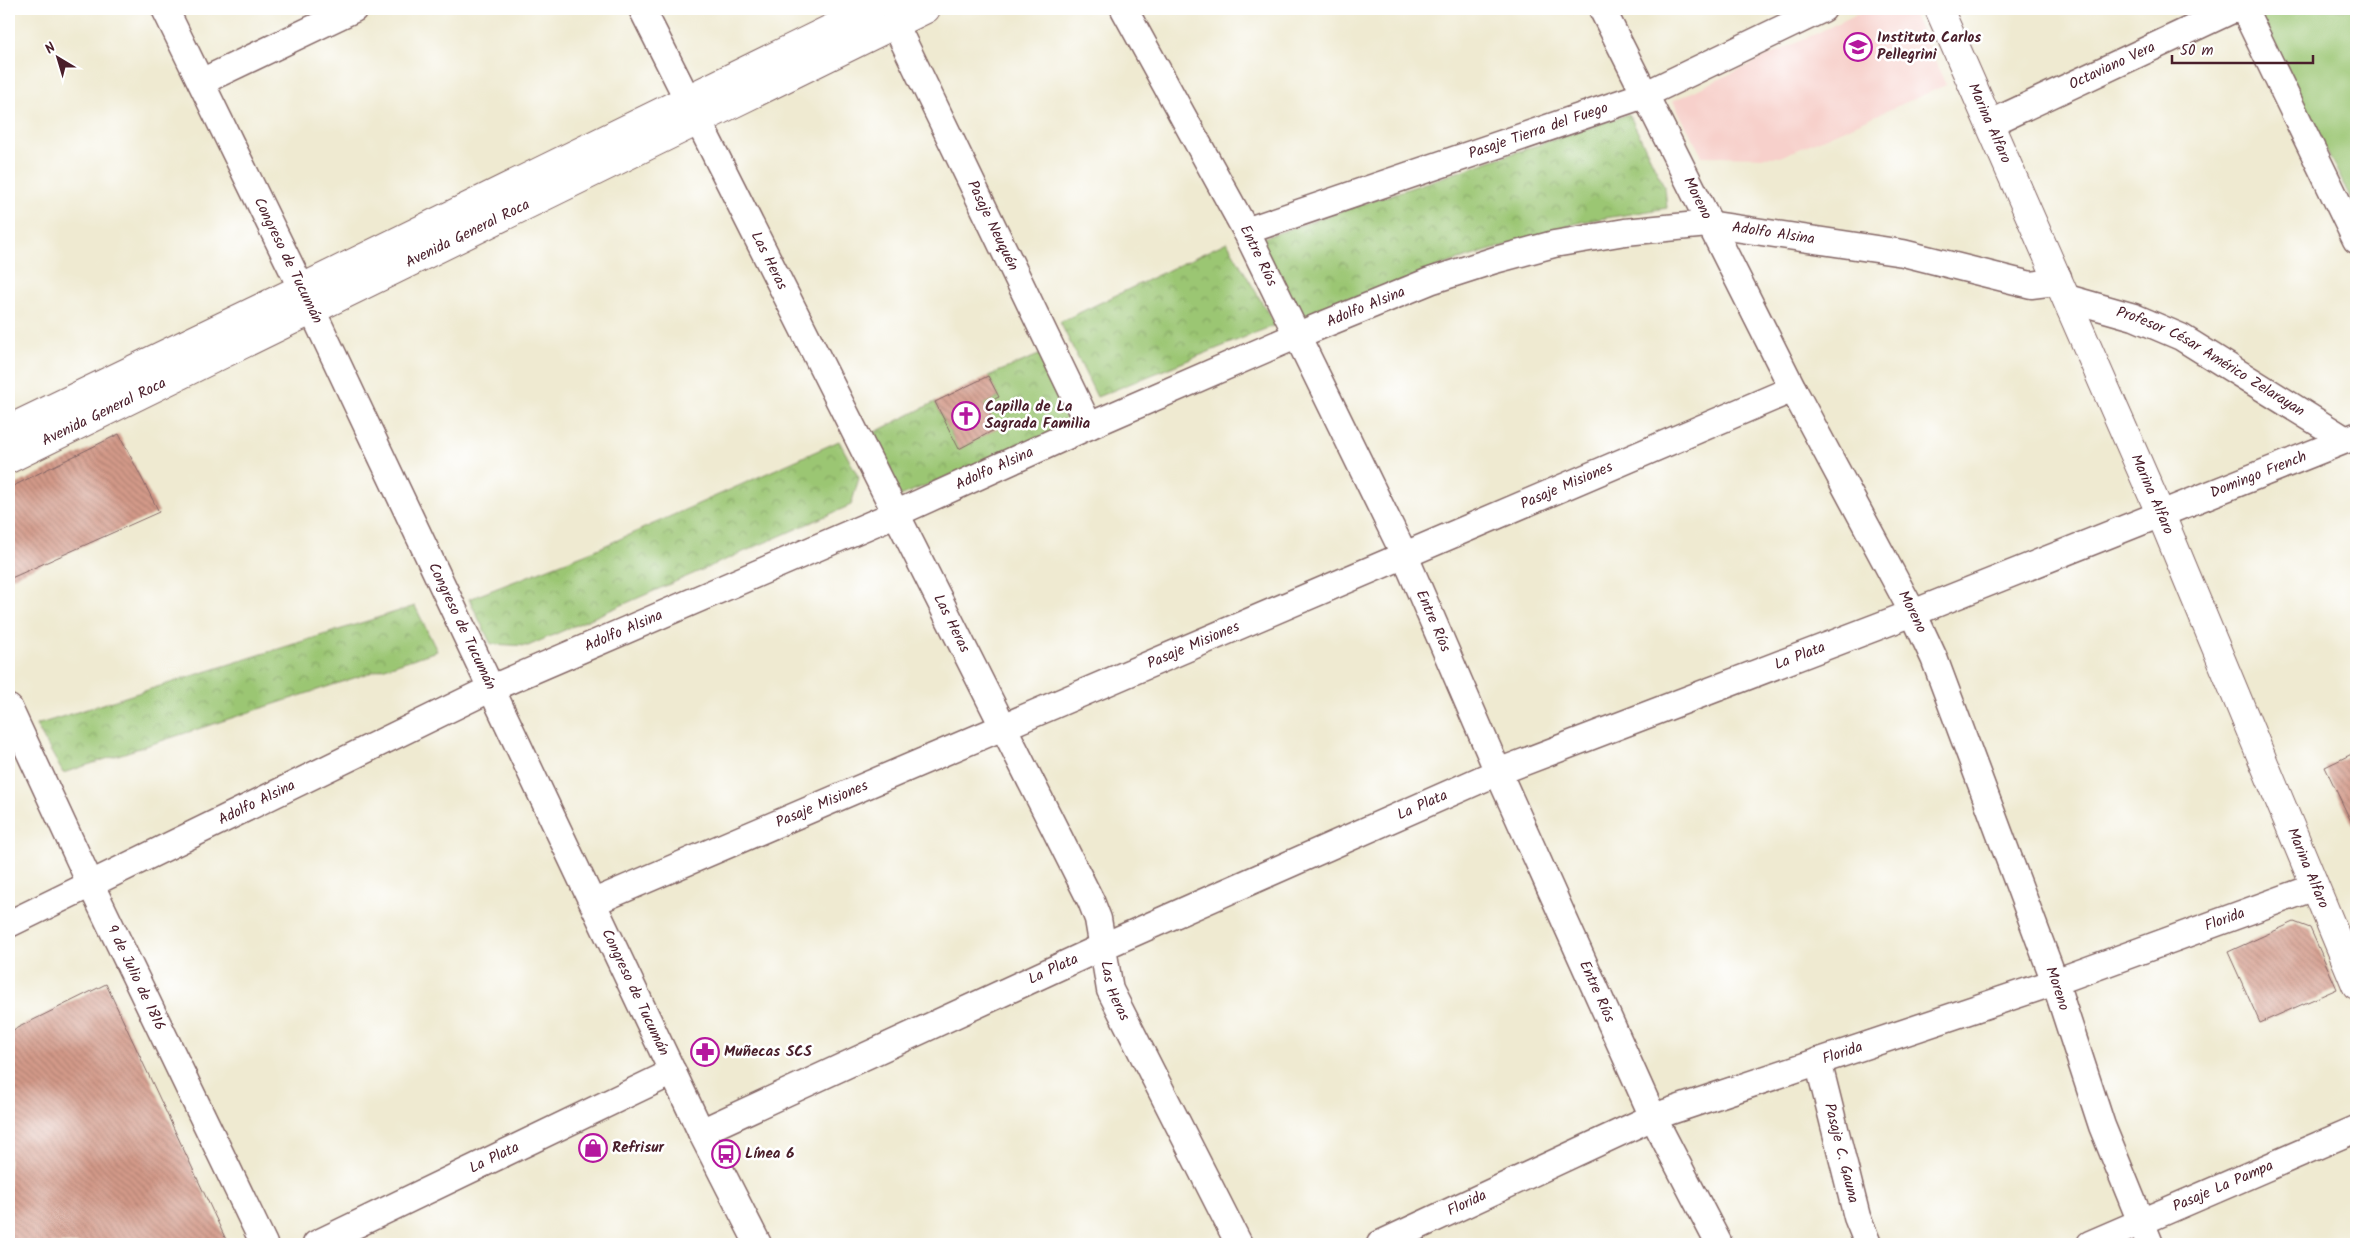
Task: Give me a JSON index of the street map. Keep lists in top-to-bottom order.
{
  "streets": {
    "main road": ["Marina Alfaro", "Avenida General Roca"],
    "street": [
      "Octaviano Vera",
      "Pasaje Tierra del Fuego",
      "Moreno",
      "Pasaje Neuquén",
      "Adolfo Alsina",
      "Entre Ríos",
      "Congreso de Tucumán",
      "Las Heras",
      "Profesor César Américo Zelarayan",
      "Domingo French",
      "Pasaje Misiones",
      "La Plata",
      "Florida",
      "9 de Julio de 1816",
      "Pasaje C. Gauna",
      "Pasaje La Pampa"
    ]
  },
  "crossings": [
    ["Octaviano Vera", "Marina Alfaro"],
    ["Marina Alfaro", "Adolfo Alsina"],
    ["Marina Alfaro", "Profesor César Américo Zelarayan"],
    ["Marina Alfaro", "Domingo French"],
    ["Marina Alfaro", "La Plata"],
    ["Marina Alfaro", "Florida"],
    ["Pasaje Tierra del Fuego", "Moreno"],
    ["Pasaje Tierra del Fuego", "Entre Ríos"],
    ["Moreno", "Adolfo Alsina"],
    ["Moreno", "Pasaje Misiones"],
    ["Moreno", "La Plata"],
    ["Moreno", "Florida"],
    ["Moreno", "Pasaje La Pampa"],
    ["Pasaje Neuquén", "Avenida General Roca"],
    ["Pasaje Neuquén", "Adolfo Alsina"],
    ["Avenida General Roca", "Congreso de Tucumán"],
    ["Avenida General Roca", "Las Heras"],
    ["Adolfo Alsina", "Entre Ríos"],
    ["Adolfo Alsina", "Congreso de Tucumán"],
    ["Adolfo Alsina", "Las Heras"],
    ["Adolfo Alsina", "Profesor César Américo Zelarayan"],
    ["Adolfo Alsina", "9 de Julio de 1816"],
    ["Entre Ríos", "Pasaje Misiones"],
    ["Entre Ríos", "La Plata"],
    ["Entre Ríos", "Florida"],
    ["Congreso de Tucumán", "Pasaje Misiones"],
    ["Congreso de Tucumán", "La Plata"],
    ["Las Heras", "Pasaje Misiones"],
    ["Las Heras", "La Plata"],
    ["Profesor César Américo Zelarayan", "Domingo French"],
    ["Domingo French", "La Plata"],
    ["Florida", "Pasaje C. Gauna"]
  ],
  "places": {
    "school or university": ["Instituto Carlos Pellegrini"],
    "church": ["Capilla de La Sagrada Familia"],
    "pharmacy": ["Muñecas SCS"],
    "shop": ["Refrisur"],
    "bus stop": ["Línea 6"]
  },
  "scale_bar": "50 m",
  "north": "top left"
}
